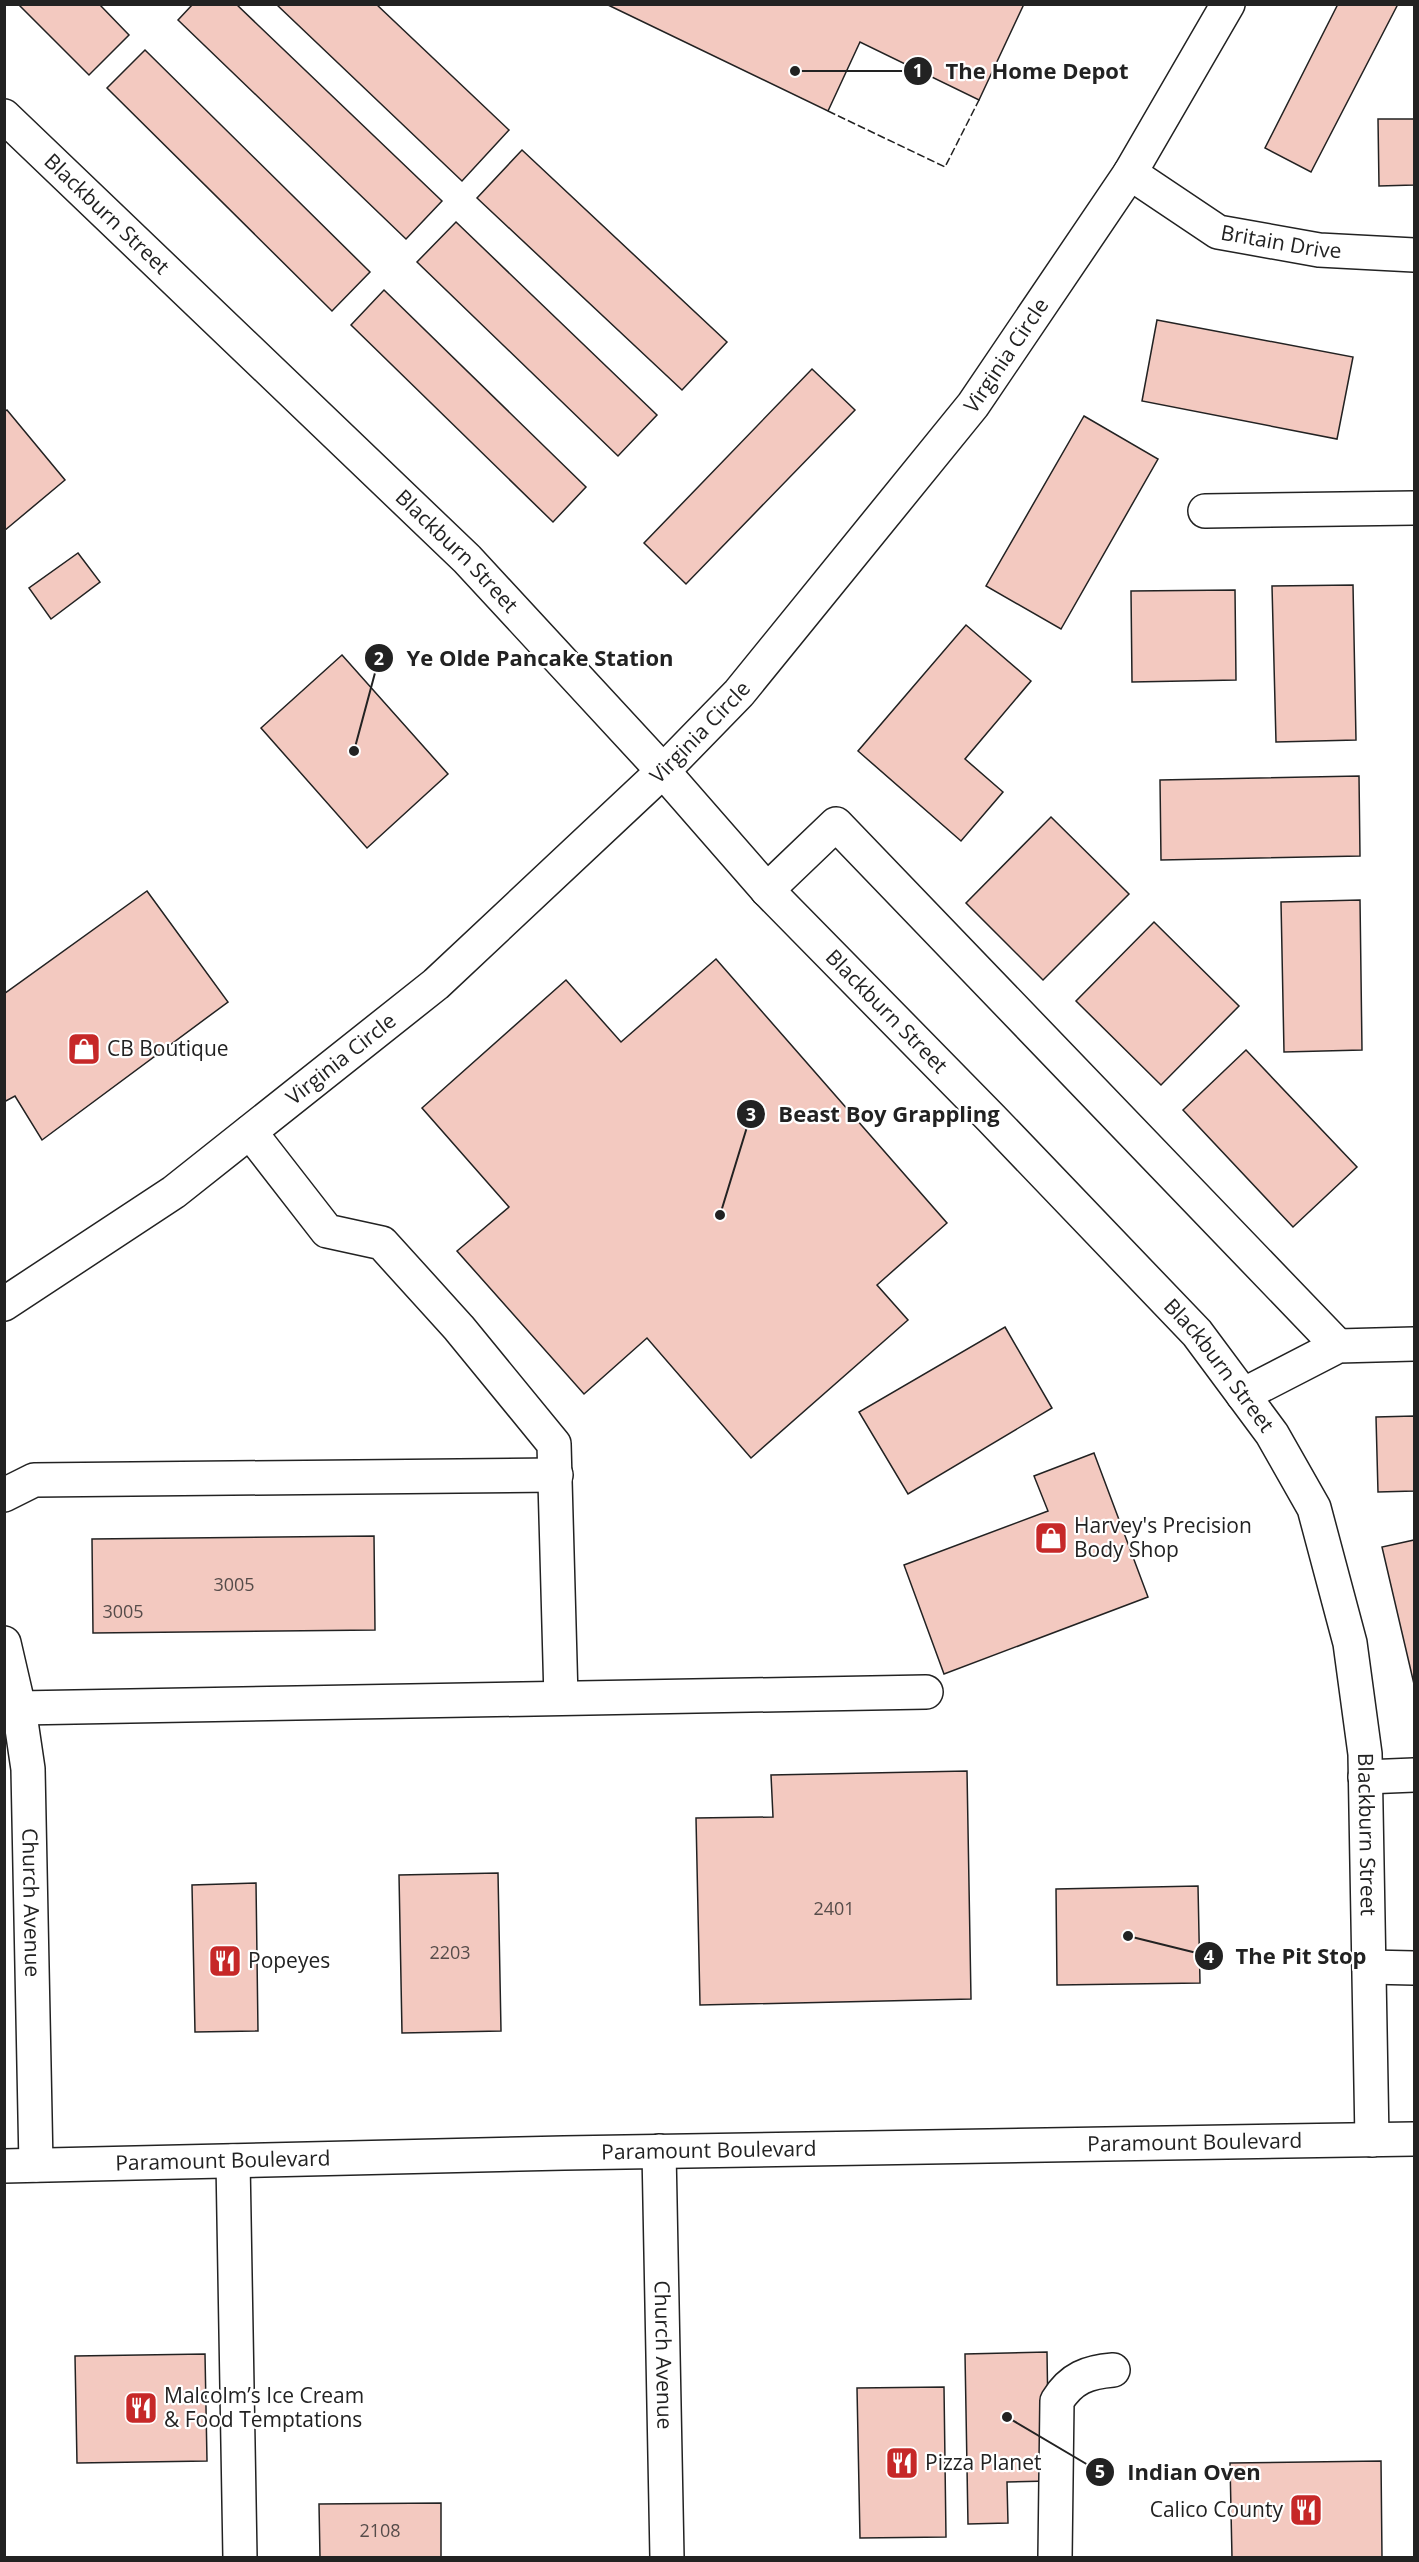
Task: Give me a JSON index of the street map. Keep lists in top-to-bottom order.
{
  "streets": {
    "street": [
      "Blackburn Street",
      "Britain Drive",
      "Virginia Circle",
      "Church Avenue",
      "Paramount Boulevard"
    ]
  },
  "crossings": [
    ["Blackburn Street", "Virginia Circle"],
    ["Blackburn Street", "Paramount Boulevard"],
    ["Britain Drive", "Virginia Circle"],
    ["Church Avenue", "Paramount Boulevard"]
  ],
  "places": {
    "other": [
      "The Home Depot",
      "Ye Olde Pancake Station",
      "Beast Boy Grappling",
      "The Pit Stop",
      "Indian Oven"
    ],
    "shop": ["CB Boutique", "Harvey's Precision Body Shop"],
    "restaurant": [
      "Popeyes",
      "Malcolm’s Ice Cream & Food Temptations",
      "Pizza Planet",
      "Calico County"
    ]
  },
  "house_numbers": [
    "3005",
    "3005",
    "2401",
    "2203",
    "2108"
  ]
}
